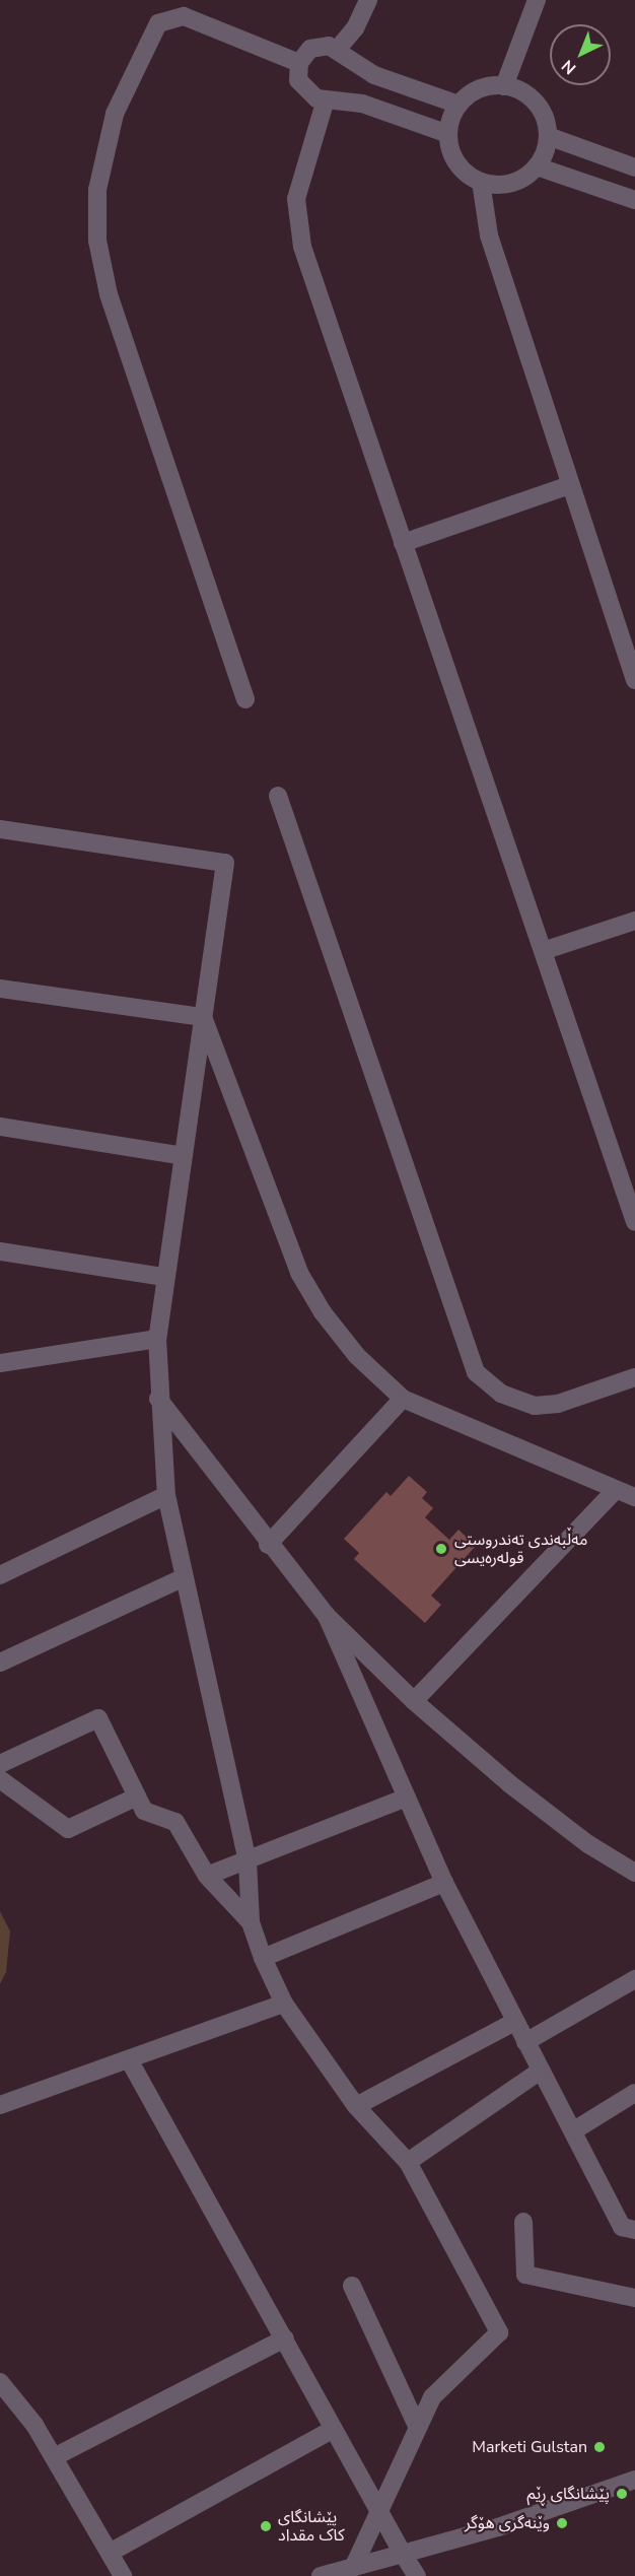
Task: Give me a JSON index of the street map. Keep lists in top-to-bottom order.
{
  "places": [
    "مەڵبەندی تەندروستی قولەرەیسی",
    "Marketi Gulstan",
    "پێشانگای ڕێم",
    "وێنەگری هۆگر",
    "پێشانگای کاک مقداد"
  ],
  "north": "bottom left"
}
